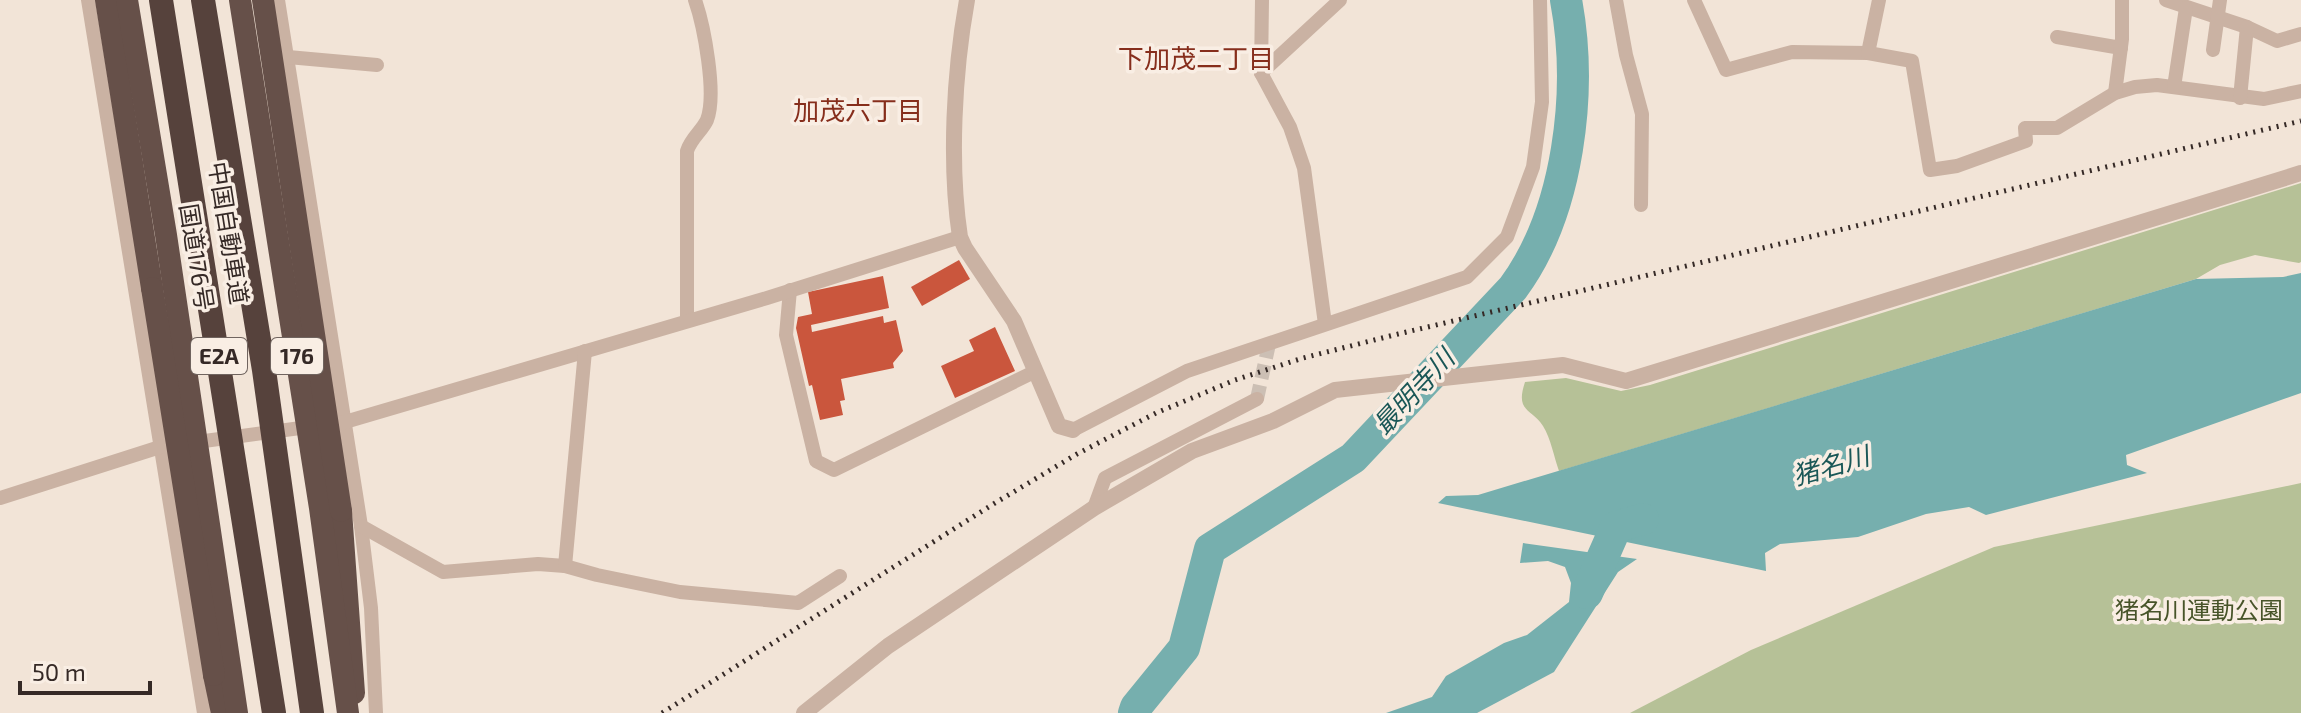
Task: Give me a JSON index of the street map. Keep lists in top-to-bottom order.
{
  "streets": {
    "highway": [
      "中国自動車道",
      "国道176号",
      "E2A",
      "176"
    ]
  },
  "districts": ["下加茂二丁目", "加茂六丁目"],
  "water": ["最明寺川", "猪名川"],
  "parks": ["猪名川運動公園"],
  "scale_bar": "50 m"
}
